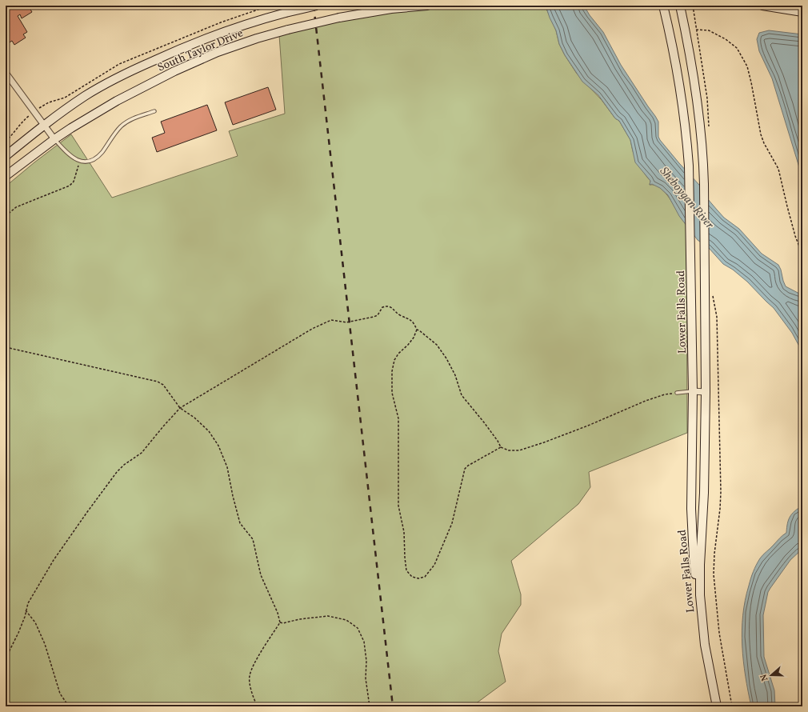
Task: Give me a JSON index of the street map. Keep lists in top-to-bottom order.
{
  "streets": {
    "main road": ["South Taylor Drive", "Lower Falls Road"]
  },
  "water": ["Sheboygan River"],
  "north": "left"
}
